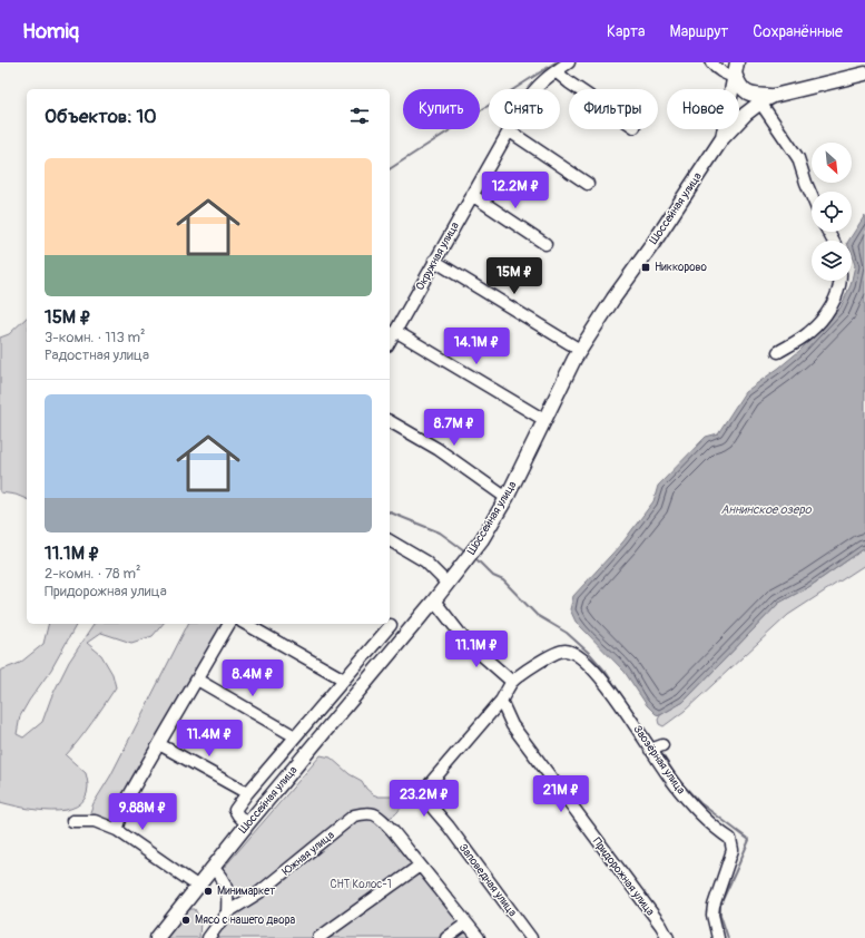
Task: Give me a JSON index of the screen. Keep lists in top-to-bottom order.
{
  "streets": {
    "main road": ["Шоссейная улица"],
    "street": [
      "Окружная улица",
      "Заозёрная улица",
      "Южная улица",
      "Придорожная улица",
      "Заповедная улица"
    ]
  },
  "crossings": [
    ["Придорожная улица", "Заповедная улица"]
  ],
  "water": ["Аннинское озеро"],
  "parks": ["СНТ Колос-1"],
  "places": {
    "transit": ["Никкорово"],
    "other": ["Минимаркет", "Мясо с нашего двора"]
  },
  "north": "bottom right",
  "page": {
    "header": "Homiq",
    "nav": ["Карта", "Маршрут", "Сохранённые"],
    "chip": [
      "Купить",
      "Снять",
      "Фильтры",
      "Новое"
    ],
    "heading": "Объектов: 10",
    "list": [
      {
        "name": "15M ₽",
        "note": "3-комн. · 113 m² · Радостная улица"
      },
      {
        "name": "11.1M ₽",
        "note": "2-комн. · 78 m² · Придорожная улица"
      }
    ],
    "price": [
      "12.2M ₽",
      "15M ₽",
      "14.1M ₽",
      "8.7M ₽",
      "11.1M ₽",
      "8.4M ₽",
      "11.4M ₽",
      "21M ₽",
      "23.2M ₽",
      "9.88M ₽"
    ]
  }
}
